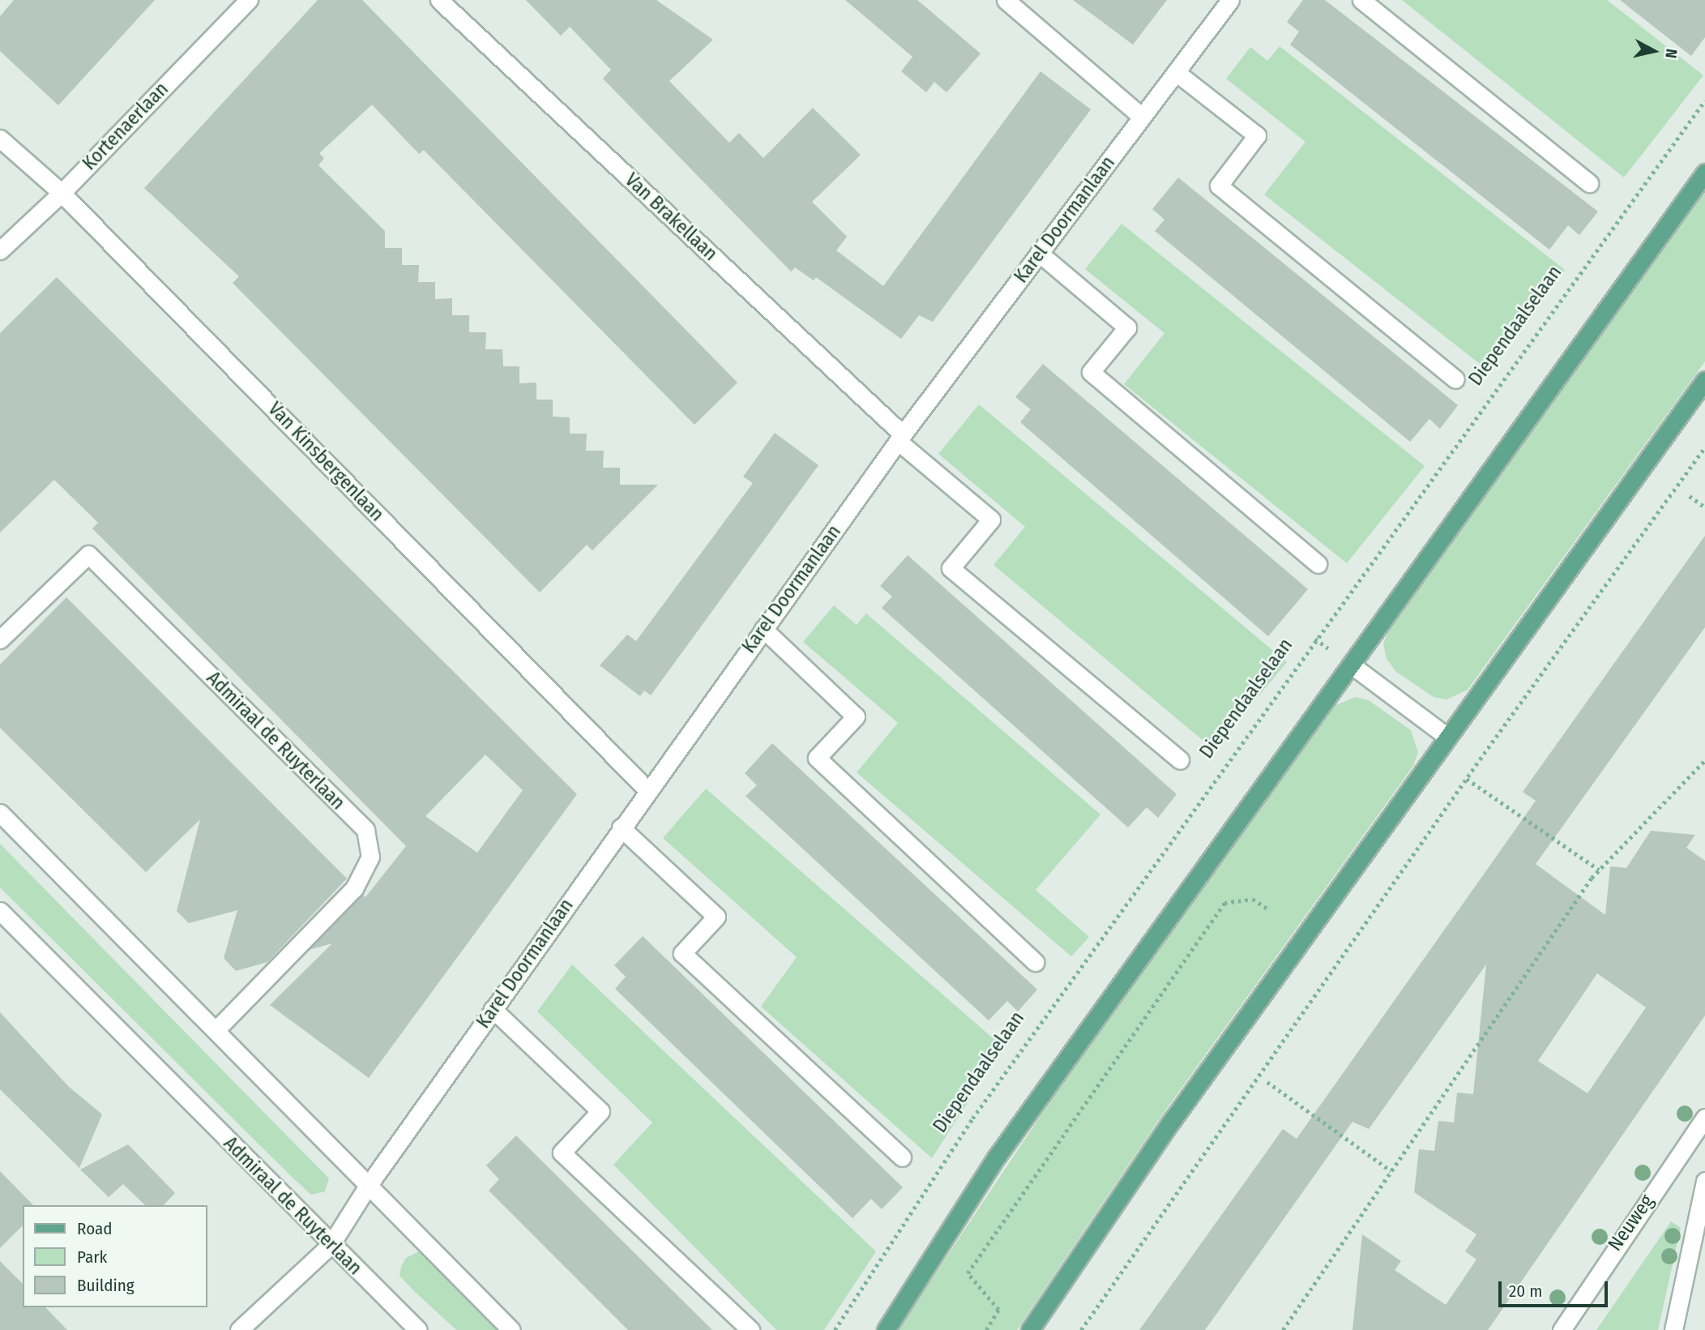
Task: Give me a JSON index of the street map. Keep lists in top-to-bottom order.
{
  "streets": {
    "street": [
      "Kortenaerlaan",
      "Van Brakellaan",
      "Karel Doormanlaan",
      "Van Kinsbergenlaan",
      "Admiraal de Ruyterlaan",
      "Neuweg"
    ],
    "path": ["Diependaalselaan"]
  },
  "crossings": [
    ["Kortenaerlaan", "Van Kinsbergenlaan"],
    ["Van Brakellaan", "Karel Doormanlaan"],
    ["Karel Doormanlaan", "Van Kinsbergenlaan"],
    ["Karel Doormanlaan", "Admiraal de Ruyterlaan"]
  ],
  "legend": ["Road", "Park", "Building"],
  "scale_bar": "20 m",
  "north": "right"
}
